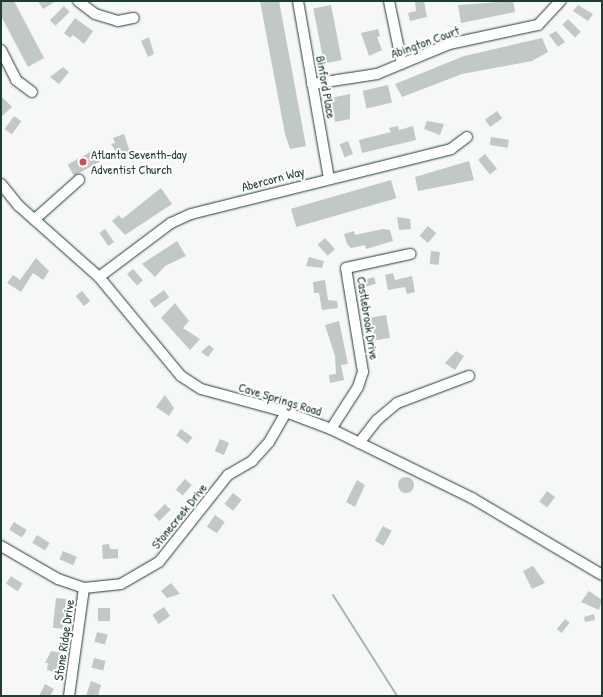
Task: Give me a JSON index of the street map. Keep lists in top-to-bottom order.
{
  "streets": {
    "street": [
      "Abington Court",
      "Binford Place",
      "Abercorn Way",
      "Castlebrook Drive",
      "Cave Springs Road",
      "Stonecreek Drive",
      "Stone Ridge Drive"
    ]
  },
  "crossings": [
    ["Abington Court", "Binford Place"],
    ["Binford Place", "Abercorn Way"],
    ["Abercorn Way", "Cave Springs Road"],
    ["Castlebrook Drive", "Cave Springs Road"],
    ["Cave Springs Road", "Stonecreek Drive"],
    ["Stonecreek Drive", "Stone Ridge Drive"]
  ],
  "places": ["Atlanta Seventh-day Adventist Church"]
}
